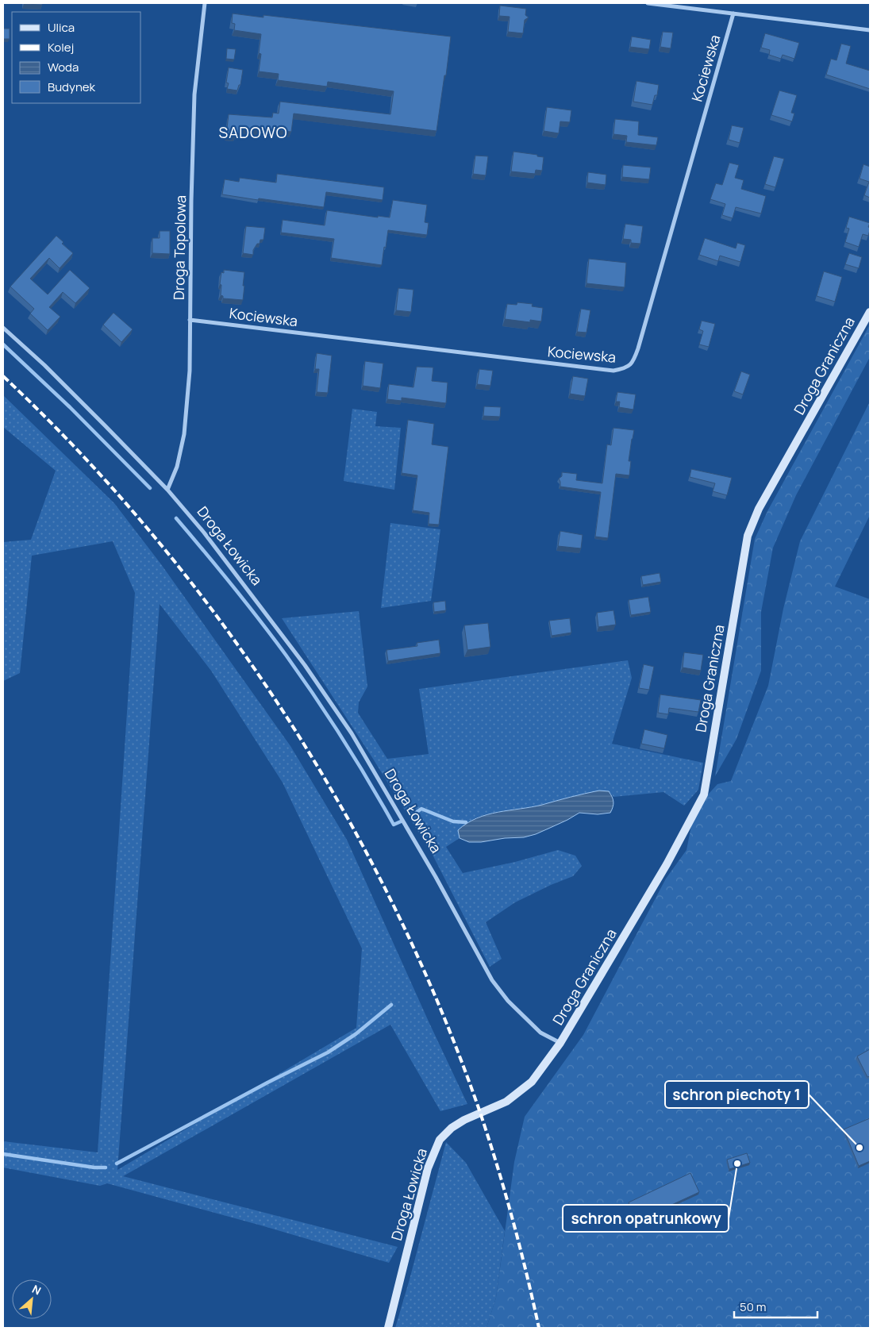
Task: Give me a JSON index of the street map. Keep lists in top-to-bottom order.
{
  "streets": {
    "street": [
      "Kociewska",
      "Droga Topolowa",
      "Droga Graniczna",
      "Droga Łowicka"
    ]
  },
  "crossings": [
    ["Kociewska", "Droga Topolowa"],
    ["Droga Topolowa", "Droga Łowicka"],
    ["Droga Graniczna", "Droga Łowicka"]
  ],
  "districts": ["SADOWO"],
  "places": ["schron piechoty 1", "schron opatrunkowy"],
  "legend": [
    "Ulica",
    "Kolej",
    "Woda",
    "Budynek"
  ],
  "scale_bar": "50 m",
  "north": "top right"
}
